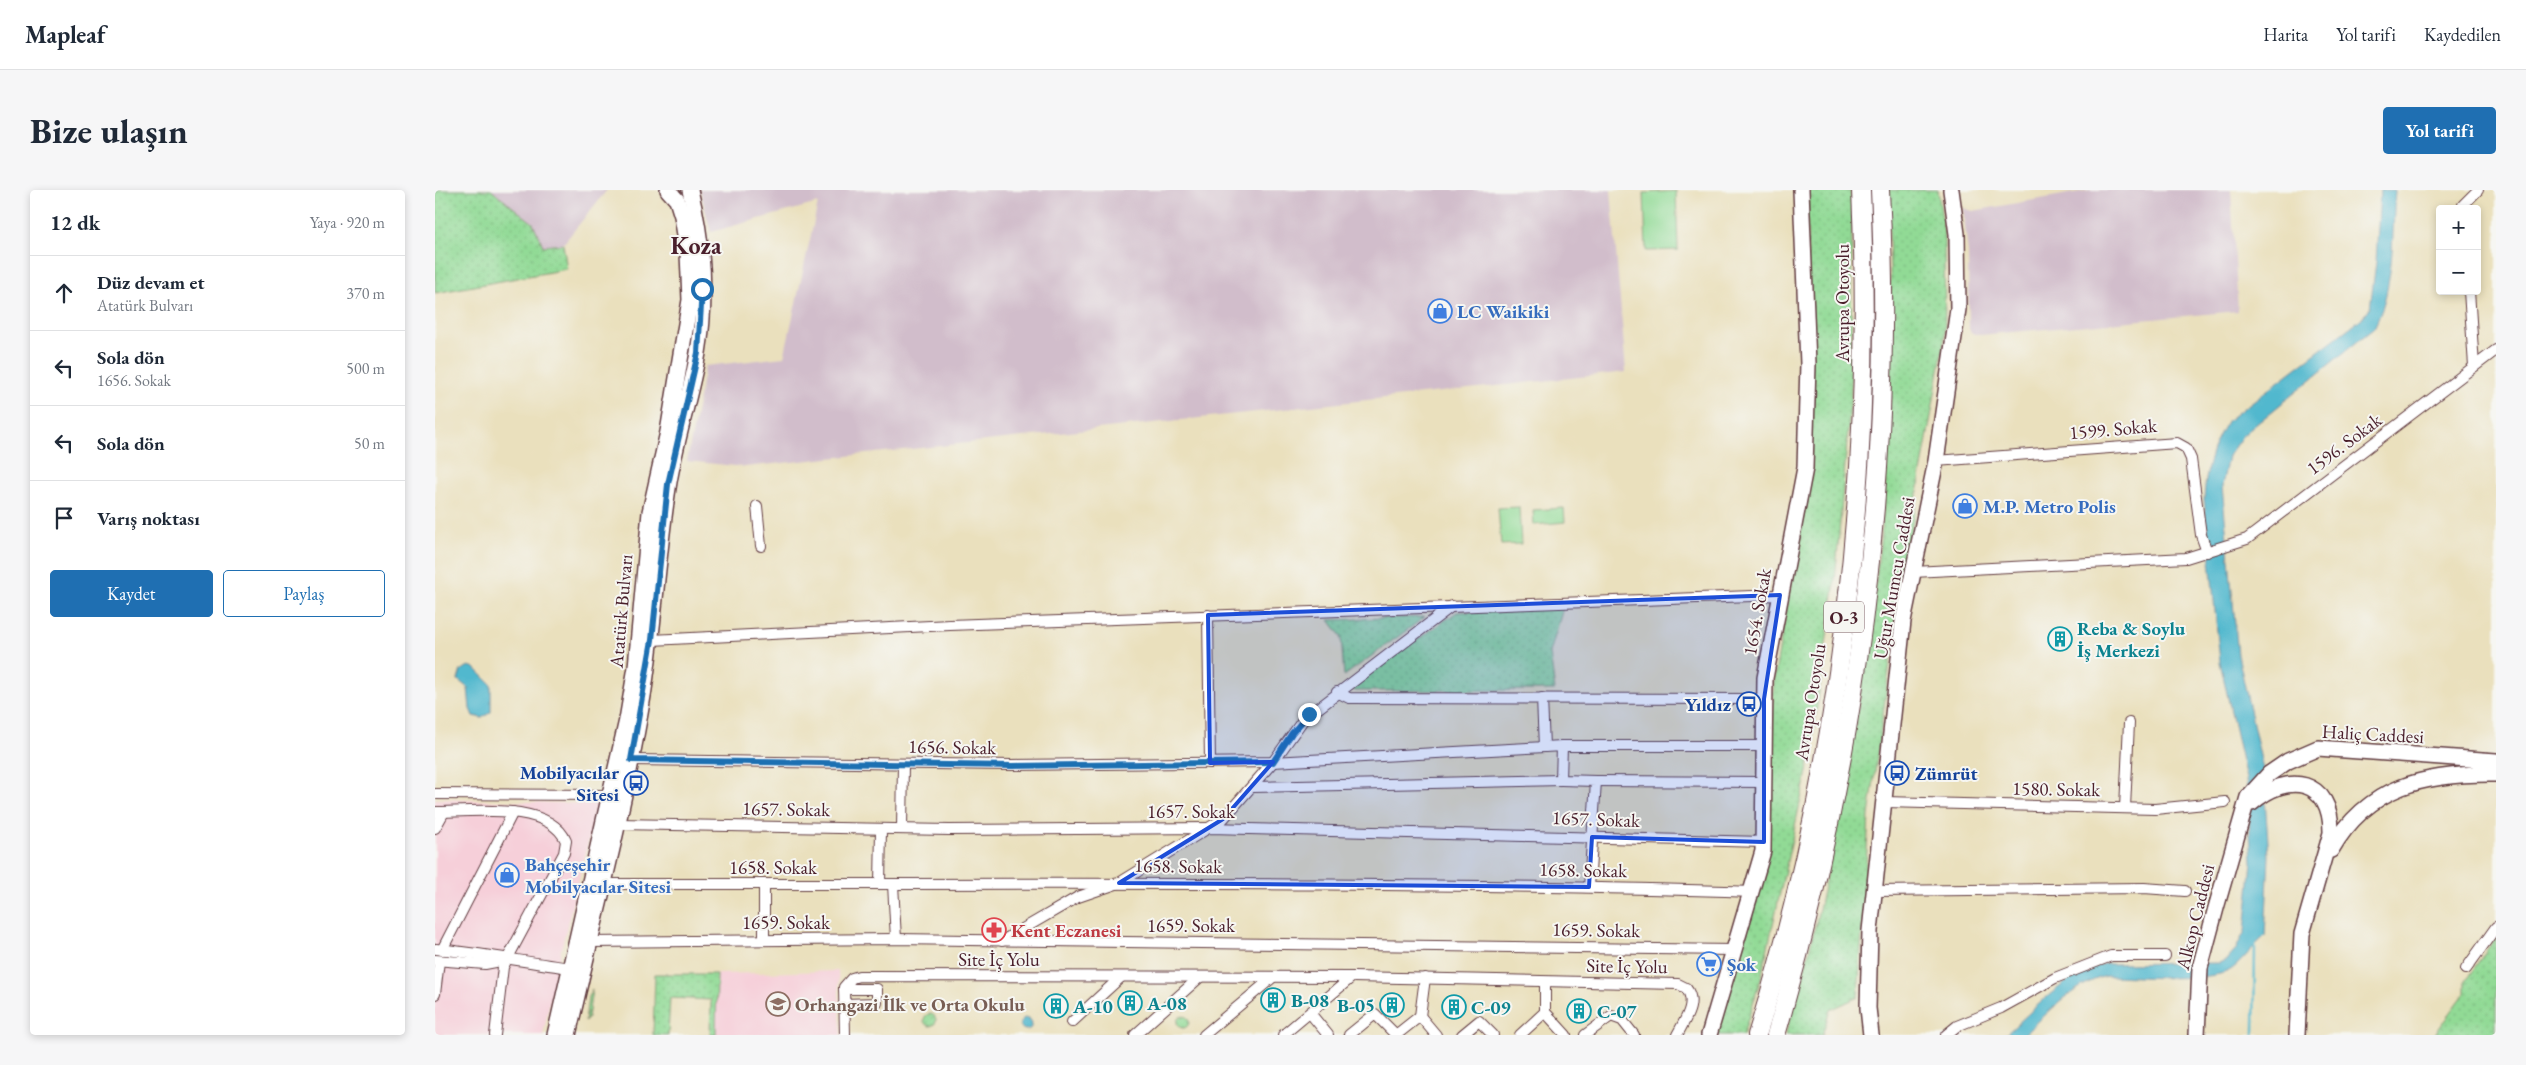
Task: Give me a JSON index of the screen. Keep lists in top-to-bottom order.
{
  "streets": {
    "highway": ["Avrupa Otoyolu", "O-3"],
    "main road": [
      "Uğur Mumcu Caddesi",
      "Atatürk Bulvarı",
      "1654. Sokak",
      "Haliç Caddesi",
      "Alkop Caddesi"
    ],
    "street": [
      "1599. Sokak",
      "1596. Sokak",
      "1656. Sokak",
      "1580. Sokak",
      "1657. Sokak",
      "1658. Sokak",
      "1659. Sokak",
      "Site İç Yolu"
    ]
  },
  "crossings": [
    ["1599. Sokak", "1596. Sokak"],
    ["1599. Sokak", "Uğur Mumcu Caddesi"],
    ["1596. Sokak", "Uğur Mumcu Caddesi"],
    ["Uğur Mumcu Caddesi", "1580. Sokak"],
    ["Atatürk Bulvarı", "1656. Sokak"],
    ["Atatürk Bulvarı", "1657. Sokak"],
    ["Atatürk Bulvarı", "1658. Sokak"],
    ["Atatürk Bulvarı", "1659. Sokak"],
    ["1654. Sokak", "1656. Sokak"],
    ["1654. Sokak", "1657. Sokak"],
    ["1654. Sokak", "1658. Sokak"],
    ["1654. Sokak", "1659. Sokak"],
    ["Haliç Caddesi", "Alkop Caddesi"]
  ],
  "districts": ["Koza"],
  "places": {
    "shop": ["LC Waikiki", "M.P. Metro Polis", "Bahçeşehir Mobilyacılar Sitesi"],
    "building": [
      "Reba & Soylu İş Merkezi",
      "B-08",
      "A-08",
      "B-05",
      "A-10",
      "C-09",
      "C-07"
    ],
    "bus stop": ["Yıldız", "Zümrüt", "Mobilyacılar Sitesi"],
    "pharmacy": ["Kent Eczanesi"],
    "supermarket": ["Şok"],
    "school or university": ["Orhangazi İlk ve Orta Okulu"]
  },
  "page": {
    "header": "Mapleaf",
    "nav": ["Harita", "Yol tarifi", "Kaydedilen"],
    "buttons": [
      "Yol tarifi",
      ["Kaydet", "Paylaş"]
    ],
    "title": "Bize ulaşın",
    "heading": ["12 dk", "Yaya · 920 m"],
    "map_buttons": ["+", "−"],
    "list": [
      ["Düz devam et", "Atatürk Bulvarı", "370 m"],
      ["Sola dön", "1656. Sokak", "500 m"],
      ["Sola dön", "50 m"],
      "Varış noktası"
    ]
  }
}
